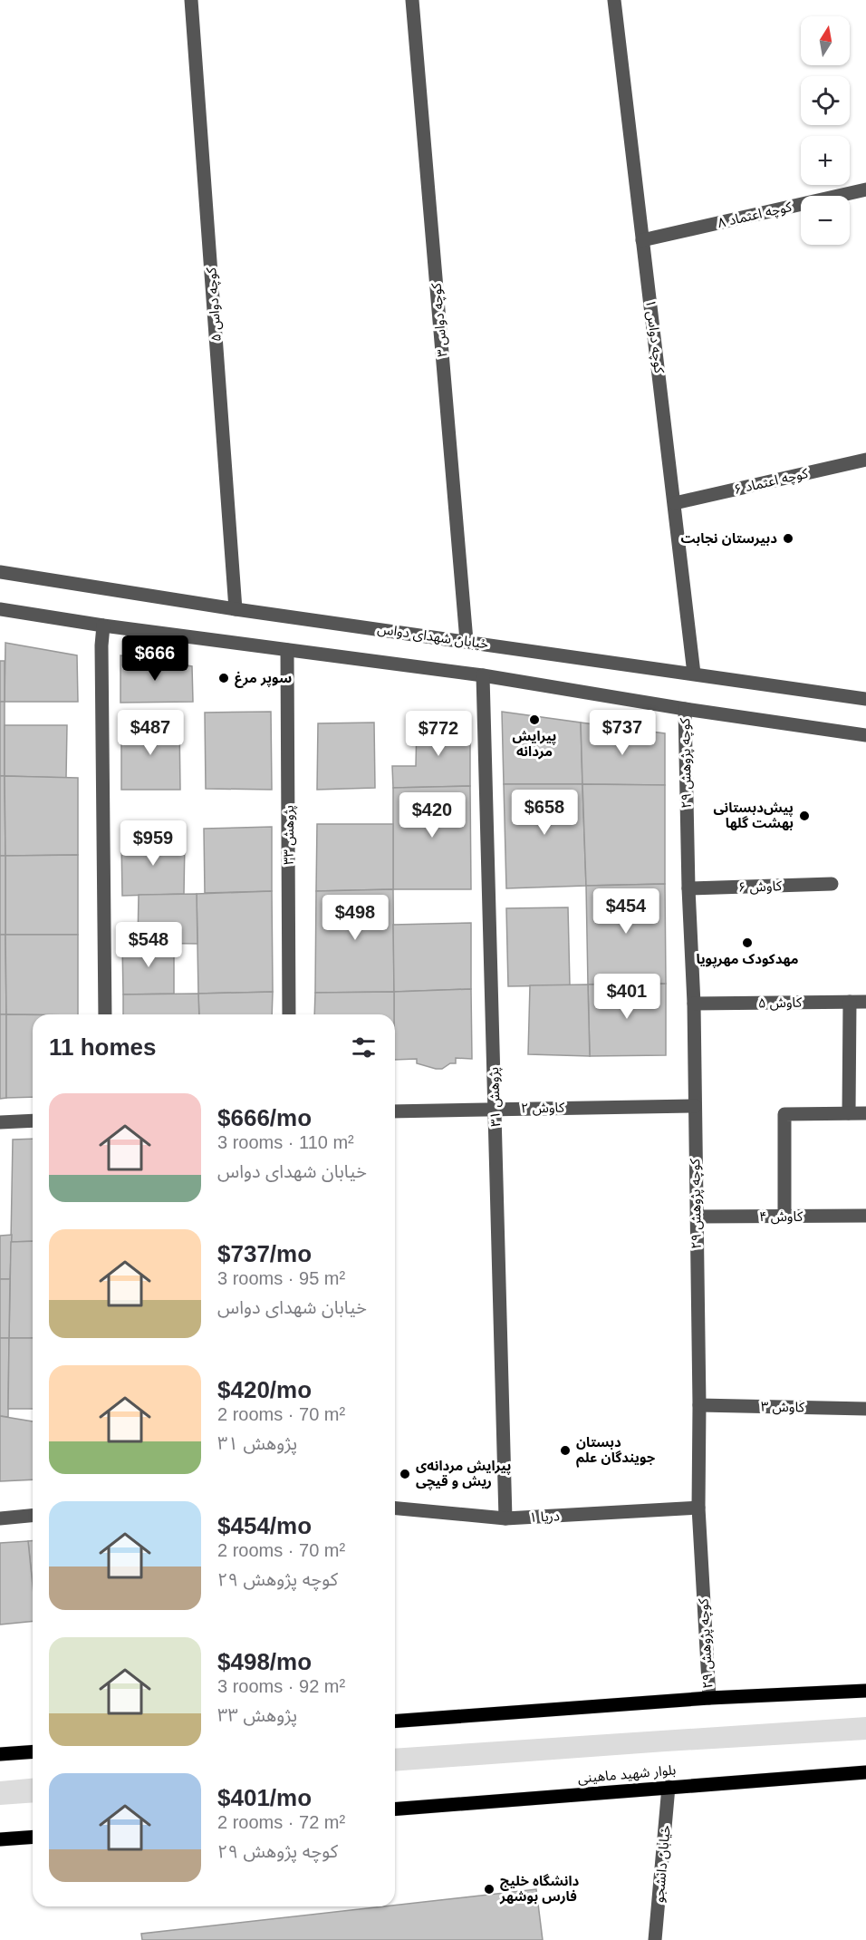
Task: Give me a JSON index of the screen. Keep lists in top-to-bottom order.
{
  "streets": {
    "main road": ["بلوار شهید ماهینی"],
    "street": [
      "کوچه اعتماد ۸",
      "کوچه دواس ۵",
      "کوچه دواس ۳",
      "کوچه دواس ۱",
      "کوچه اعتماد ۶",
      "خیابان شهدای دواس",
      "کوچه پژوهش ۲۹",
      "پژوهش ۳۳",
      "کاوش ۶",
      "کاوش ۵",
      "پژوهش ۳۱",
      "کاوش ۲",
      "کاوش ۴",
      "کاوش ۳",
      "دریا ۱",
      "خیابان دانشجو"
    ]
  },
  "crossings": [
    ["کوچه اعتماد ۸", "کوچه دواس ۱"],
    ["کوچه دواس ۵", "خیابان شهدای دواس"],
    ["کوچه دواس ۳", "خیابان شهدای دواس"],
    ["کوچه دواس ۱", "کوچه اعتماد ۶"],
    ["کوچه دواس ۱", "خیابان شهدای دواس"],
    ["کوچه پژوهش ۲۹", "کاوش ۶"],
    ["کوچه پژوهش ۲۹", "کاوش ۵"],
    ["کوچه پژوهش ۲۹", "کاوش ۲"],
    ["کوچه پژوهش ۲۹", "کاوش ۴"],
    ["کوچه پژوهش ۲۹", "کاوش ۳"],
    ["کوچه پژوهش ۲۹", "دریا ۱"],
    ["پژوهش ۳۱", "کاوش ۲"],
    ["پژوهش ۳۱", "دریا ۱"],
    ["بلوار شهید ماهینی", "خیابان دانشجو"]
  ],
  "places": [
    "دبیرستان نجابت",
    "سوپر مرغ",
    "پیرایش مردانه",
    "پیش‌دبستانی بهشت گلها",
    "مهدکودک مهرپویا",
    "دبستان جویندگان علم",
    "پیرایش مردانه‌ی ریش و قیچی",
    "دانشگاه خلیج فارس بوشهر"
  ],
  "north": "top",
  "page": {
    "map_buttons": ["+", "−"],
    "price": [
      "$666",
      "$487",
      "$737",
      "$772",
      "$658",
      "$420",
      "$959",
      "$454",
      "$498",
      "$548",
      "$401"
    ],
    "heading": "11 homes",
    "list": [
      {
        "name": "$666/mo",
        "note": "3 rooms · 110 m² · خیابان شهدای دواس"
      },
      {
        "name": "$737/mo",
        "note": "3 rooms · 95 m² · خیابان شهدای دواس"
      },
      {
        "name": "$420/mo",
        "note": "2 rooms · 70 m² · پژوهش ۳۱"
      },
      {
        "name": "$454/mo",
        "note": "2 rooms · 70 m² · کوچه پژوهش ۲۹"
      },
      {
        "name": "$498/mo",
        "note": "3 rooms · 92 m² · پژوهش ۳۳"
      },
      {
        "name": "$401/mo",
        "note": "2 rooms · 72 m² · کوچه پژوهش ۲۹"
      }
    ]
  }
}
